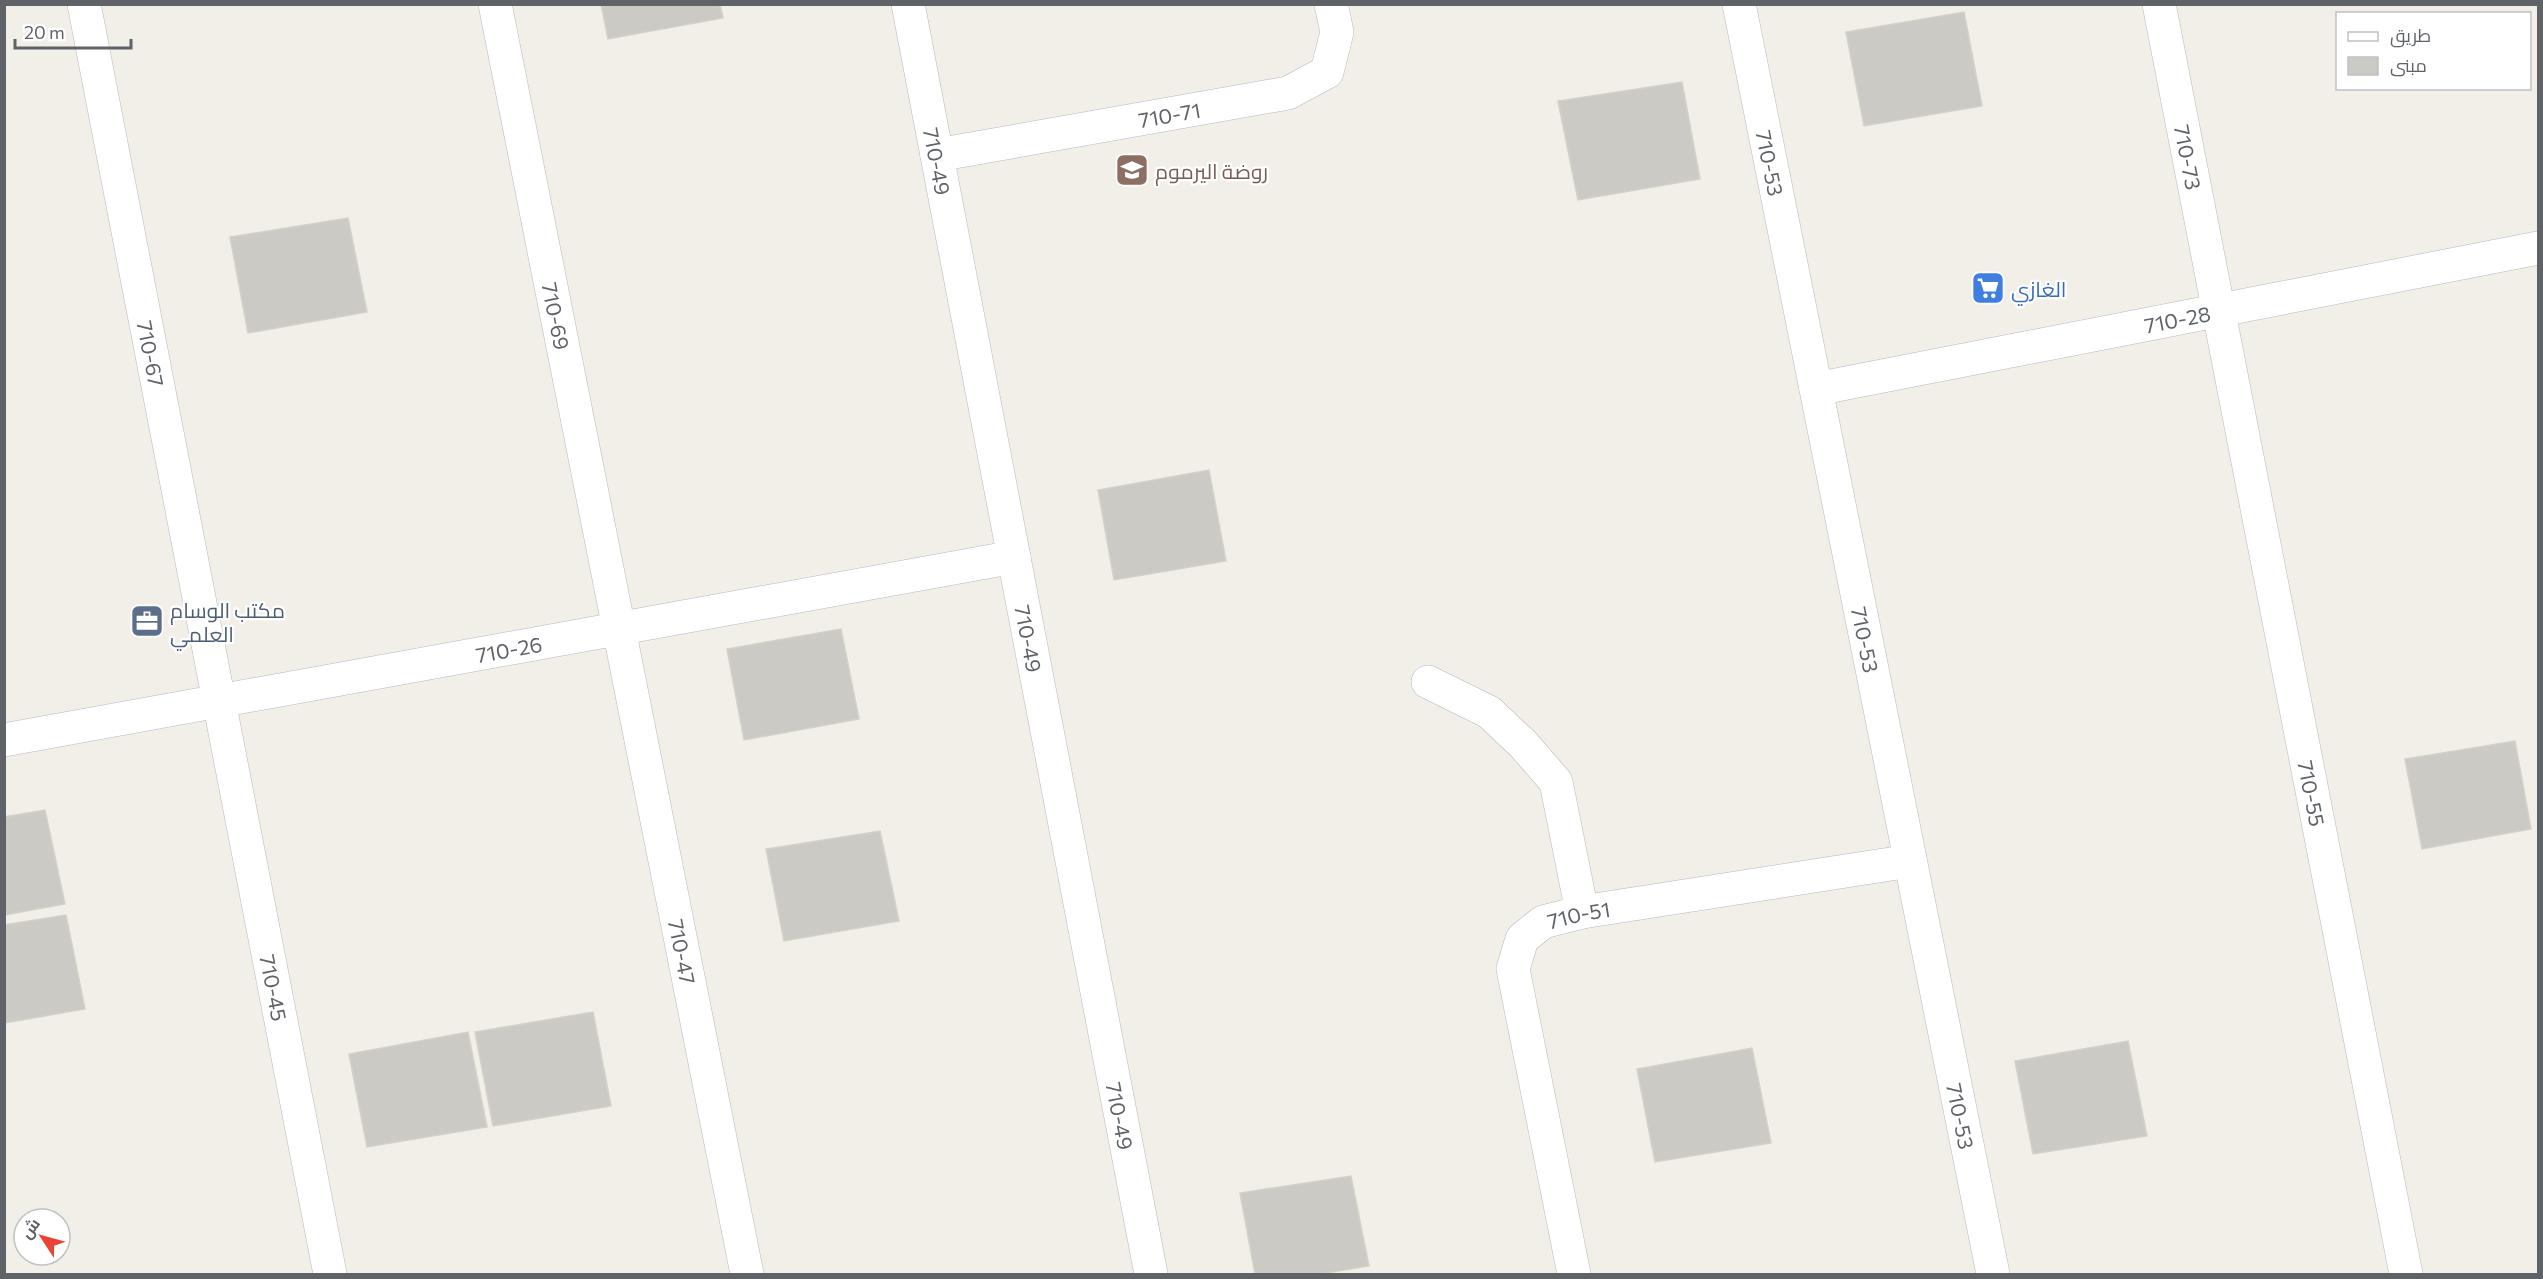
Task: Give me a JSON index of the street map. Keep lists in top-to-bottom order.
{
  "streets": {
    "street": [
      "710-71",
      "710-73",
      "710-49",
      "710-53",
      "710-69",
      "710-28",
      "710-67",
      "710-26",
      "710-55",
      "710-51",
      "710-47",
      "710-45"
    ]
  },
  "crossings": [
    ["710-71", "710-49"],
    ["710-73", "710-28"],
    ["710-73", "710-55"],
    ["710-49", "710-26"],
    ["710-53", "710-28"],
    ["710-53", "710-51"],
    ["710-69", "710-26"],
    ["710-69", "710-47"],
    ["710-28", "710-55"],
    ["710-67", "710-26"],
    ["710-67", "710-45"],
    ["710-26", "710-47"],
    ["710-26", "710-45"]
  ],
  "places": {
    "school or university": ["روضة اليرموم"],
    "supermarket": ["الغازي"],
    "office": ["مكتب الوسام العلمي"]
  },
  "legend": ["طريق", "مبنى"],
  "scale_bar": "20 m",
  "north": "top left"
}
